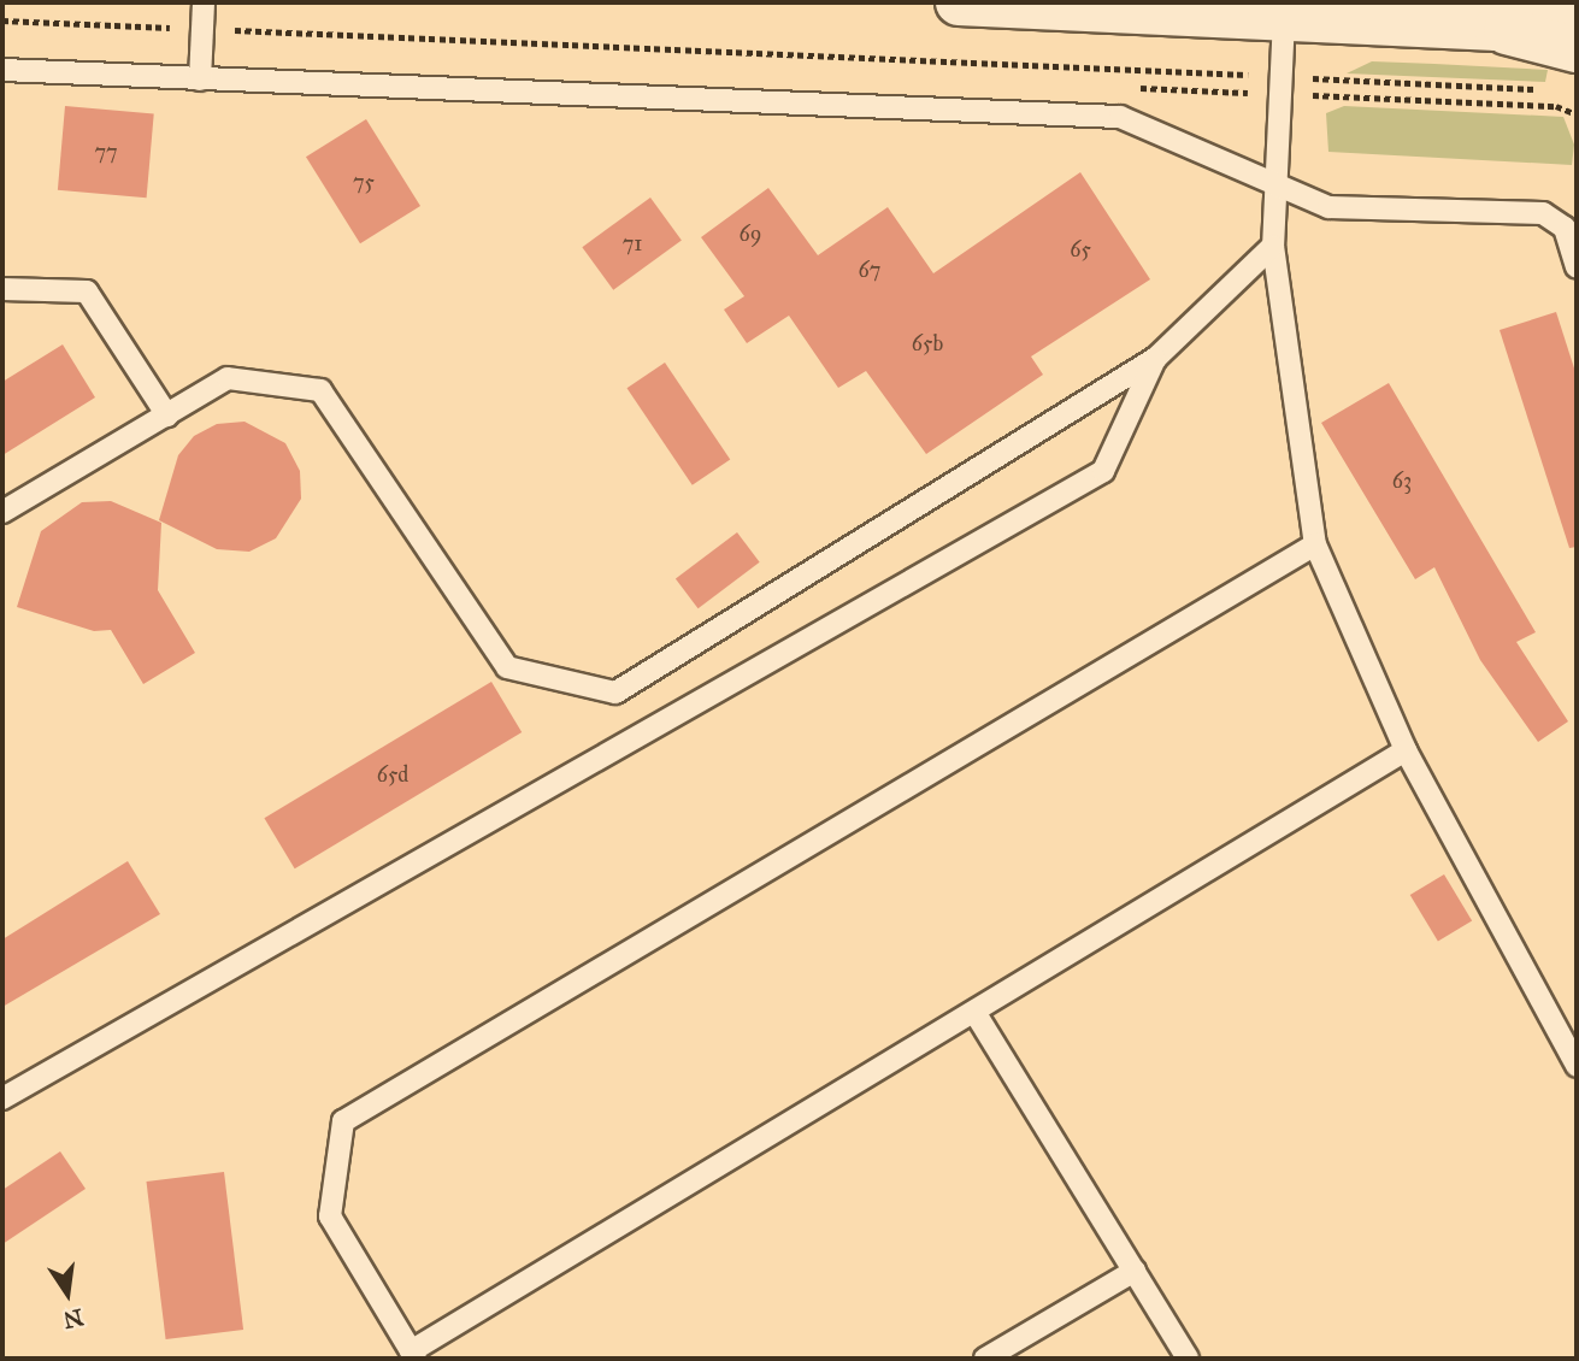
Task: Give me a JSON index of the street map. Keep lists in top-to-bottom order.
{
  "house_numbers": [
    "77",
    "75",
    "69",
    "71",
    "65",
    "67",
    "65b",
    "63",
    "65d"
  ],
  "north": "bottom"
}
